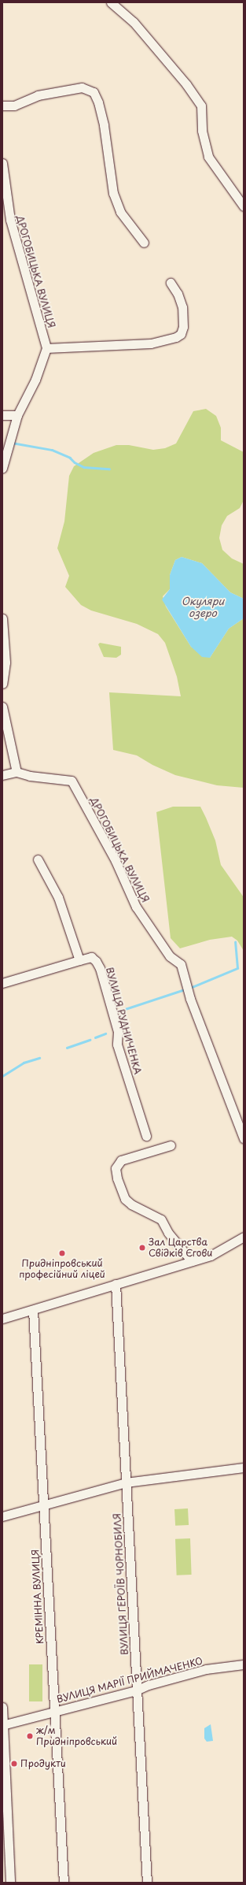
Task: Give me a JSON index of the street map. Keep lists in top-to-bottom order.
{
  "streets": {
    "street": [
      "ДРОГОБИЦЬКА ВУЛИЦЯ",
      "ВУЛИЦЯ РУДНИЧЕНКА",
      "ВУЛИЦЯ ГЕРОЇВ ЧОРНОБИЛЯ",
      "КРЕМІННА ВУЛИЦЯ",
      "ВУЛИЦЯ МАРІЇ ПРИЙМАЧЕНКО"
    ]
  },
  "crossings": [
    ["ВУЛИЦЯ ГЕРОЇВ ЧОРНОБИЛЯ", "ВУЛИЦЯ МАРІЇ ПРИЙМАЧЕНКО"],
    ["КРЕМІННА ВУЛИЦЯ", "ВУЛИЦЯ МАРІЇ ПРИЙМАЧЕНКО"]
  ],
  "water": ["Окуляри озеро"],
  "places": [
    "Зал Царства Свідків Єгови",
    "Придніпровський професійний ліцей",
    "ж/м Придніпровський",
    "Продукти"
  ]
}
